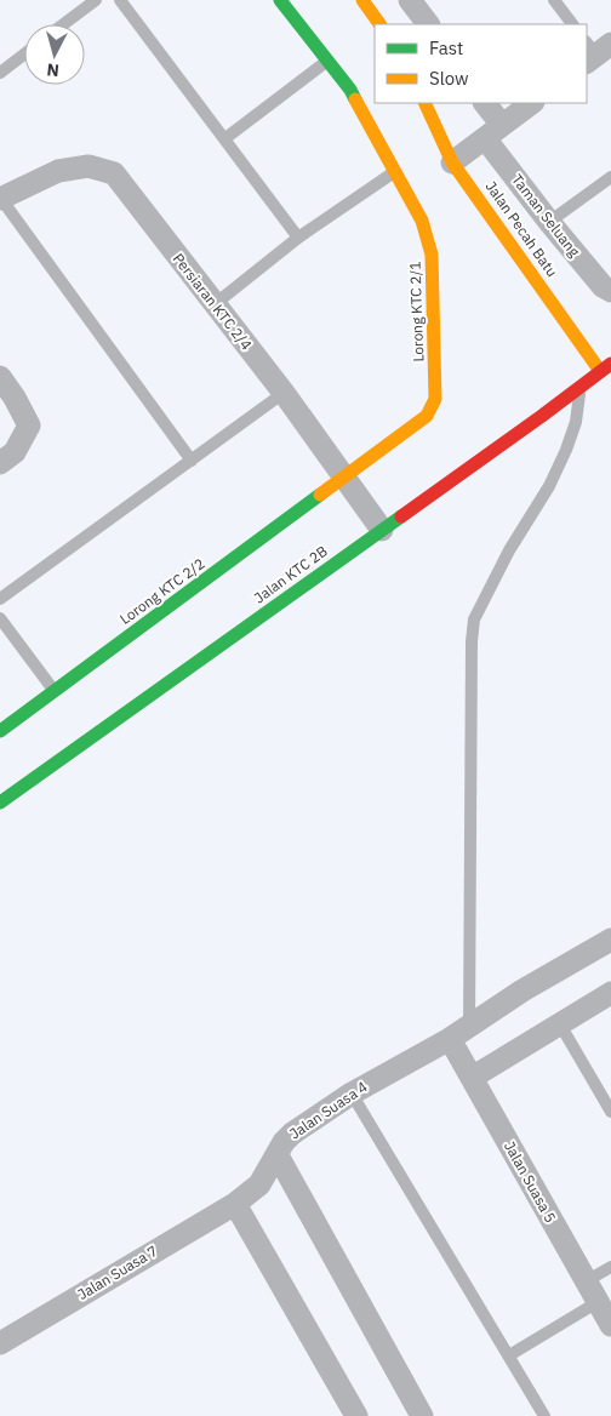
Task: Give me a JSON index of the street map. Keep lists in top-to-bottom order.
{
  "streets": {
    "street": [
      "Taman Seluang",
      "Jalan Pecah Batu",
      "Persiaran KTC 2/4",
      "Lorong KTC 2/1",
      "Jalan KTC 2B",
      "Lorong KTC 2/2",
      "Jalan Suasa 4",
      "Jalan Suasa 5",
      "Jalan Suasa 7"
    ]
  },
  "crossings": [
    ["Jalan Pecah Batu", "Jalan KTC 2B"],
    ["Persiaran KTC 2/4", "Lorong KTC 2/1"],
    ["Persiaran KTC 2/4", "Jalan KTC 2B"],
    ["Persiaran KTC 2/4", "Lorong KTC 2/2"],
    ["Lorong KTC 2/1", "Lorong KTC 2/2"],
    ["Jalan Suasa 4", "Jalan Suasa 5"],
    ["Jalan Suasa 4", "Jalan Suasa 7"]
  ],
  "legend": ["Fast", "Slow"],
  "north": "bottom"
}
